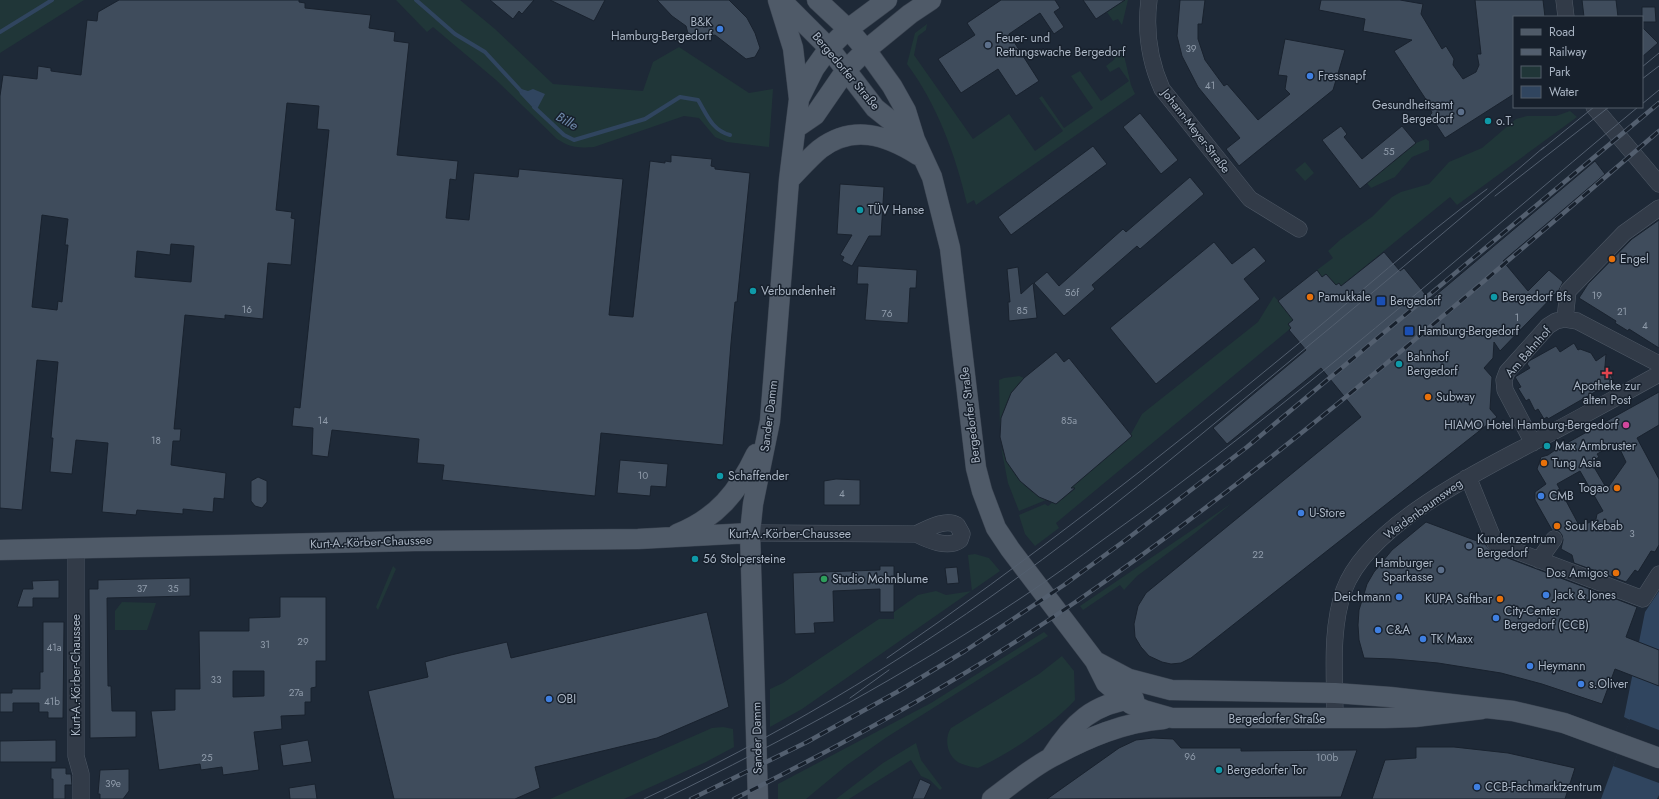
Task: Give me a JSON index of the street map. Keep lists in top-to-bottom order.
{
  "streets": {
    "main road": ["Bergedorfer Straße", "Sander Damm", "Kurt-A.-Körber-Chaussee"],
    "street": ["Johann-Meyer-Straße", "Am Bahnhof", "Weidenbaumsweg"]
  },
  "crossings": [
    ["Bergedorfer Straße", "Sander Damm"],
    ["Bergedorfer Straße", "Weidenbaumsweg"],
    ["Am Bahnhof", "Weidenbaumsweg"],
    ["Sander Damm", "Kurt-A.-Körber-Chaussee"]
  ],
  "water": ["Bille"],
  "places": {
    "other": [
      "B&K Hamburg-Bergedorf",
      "Feuer- und Rettungswache Bergedorf",
      "Fressnapf",
      "Gesundheitsamt Bergedorf",
      "o.T.",
      "TÜV Hanse",
      "Engel",
      "Verbundenheit",
      "Pamukkale",
      "Bergedorf Bfs",
      "Bahnhof Bergedorf",
      "Subway",
      "HIAMO Hotel Hamburg-Bergedorf",
      "Max Armbruster",
      "Tung Asia",
      "Schaffender",
      "Togao",
      "CMB",
      "U-Store",
      "Soul Kebab",
      "Kundenzentrum Bergedorf",
      "56 Stolpersteine",
      "Hamburger Sparkasse",
      "Dos Amigos",
      "Studio Mohnblume",
      "Jack & Jones",
      "Deichmann",
      "KUPA Saftbar",
      "City-Center Bergedorf (CCB)",
      "C&A",
      "TK Maxx",
      "Heymann",
      "s.Oliver",
      "OBI",
      "Bergedorfer Tor",
      "CCB-Fachmarktzentrum"
    ],
    "transit": ["Bergedorf", "Hamburg-Bergedorf"],
    "health": ["Apotheke zur alten Post"]
  },
  "house_numbers": [
    "39",
    "41",
    "55",
    "56f",
    "19",
    "16",
    "85",
    "21",
    "76",
    "1",
    "4",
    "14",
    "85a",
    "18",
    "10",
    "4",
    "3",
    "22",
    "37",
    "35",
    "29",
    "31",
    "41a",
    "33",
    "27a",
    "41b",
    "96",
    "25",
    "100b",
    "39e"
  ],
  "legend": [
    "Road",
    "Railway",
    "Park",
    "Water"
  ]
}
